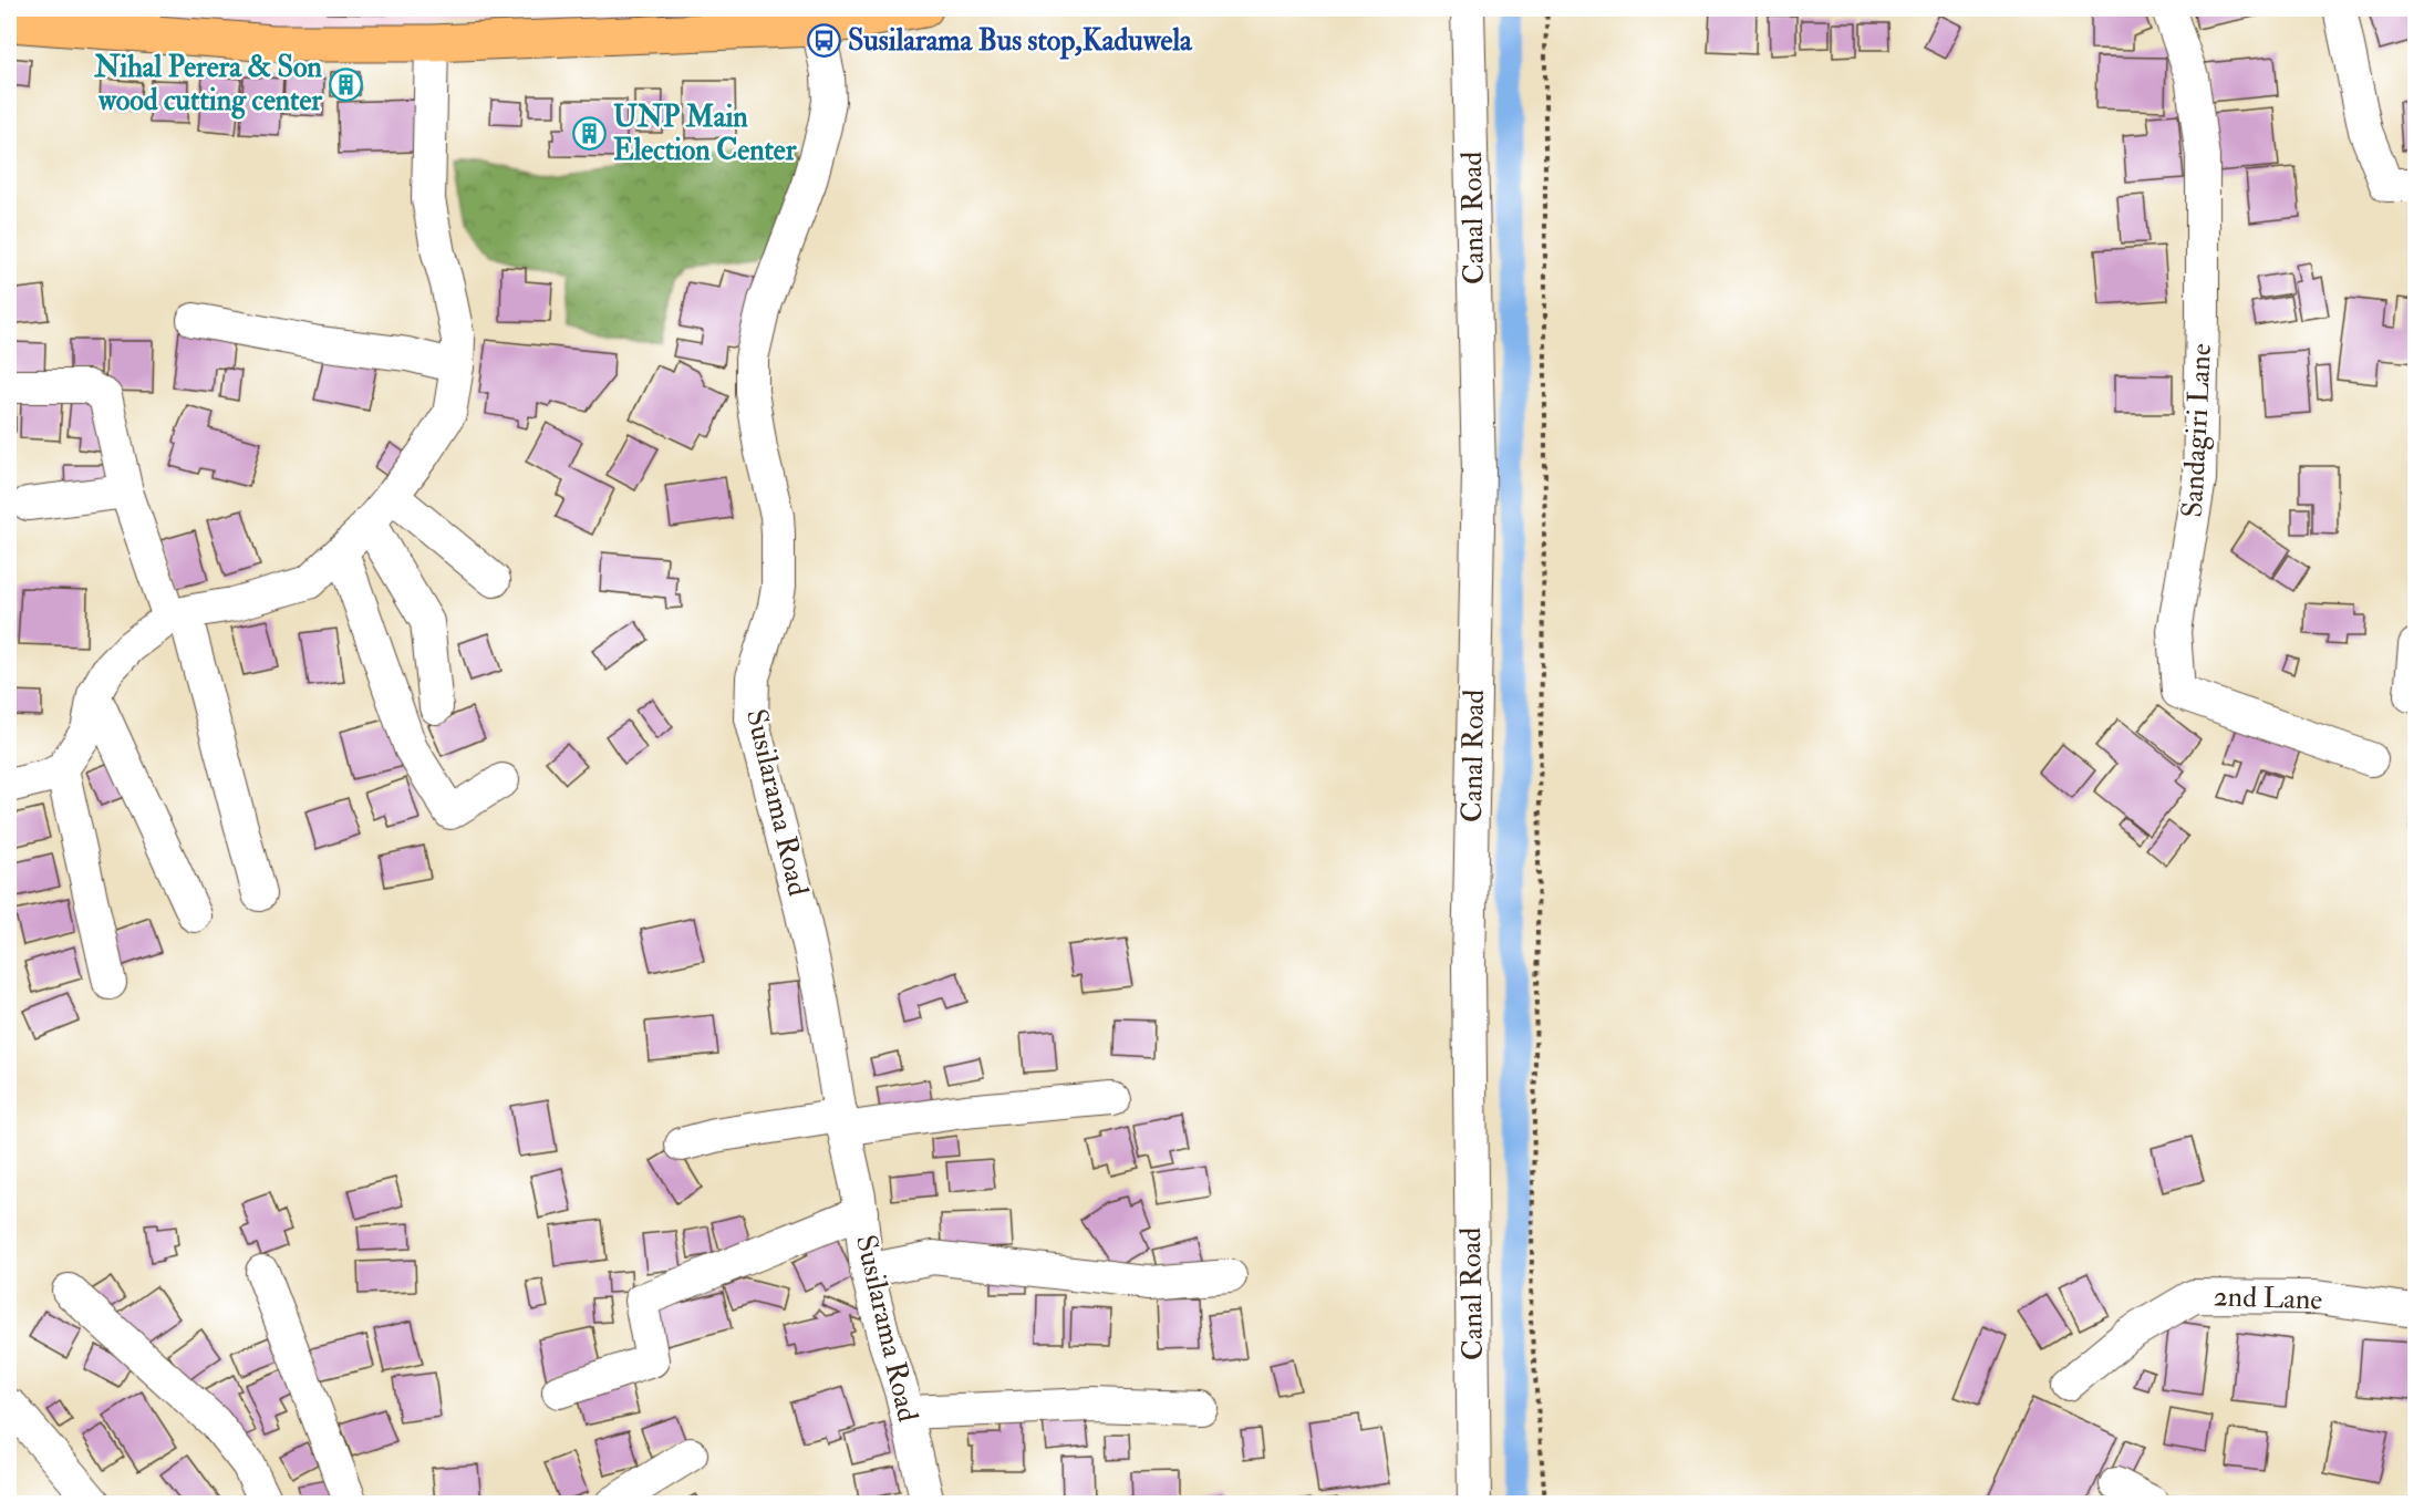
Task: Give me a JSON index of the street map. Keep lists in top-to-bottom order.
{
  "streets": {
    "street": [
      "Canal Road",
      "Sandagiri Lane",
      "Susilarama Road",
      "2nd Lane"
    ]
  },
  "places": {
    "bus stop": ["Susilarama Bus stop,Kaduwela"],
    "building": ["Nihal Perera & Son wood cutting center", "UNP Main Election Center"]
  }
}
